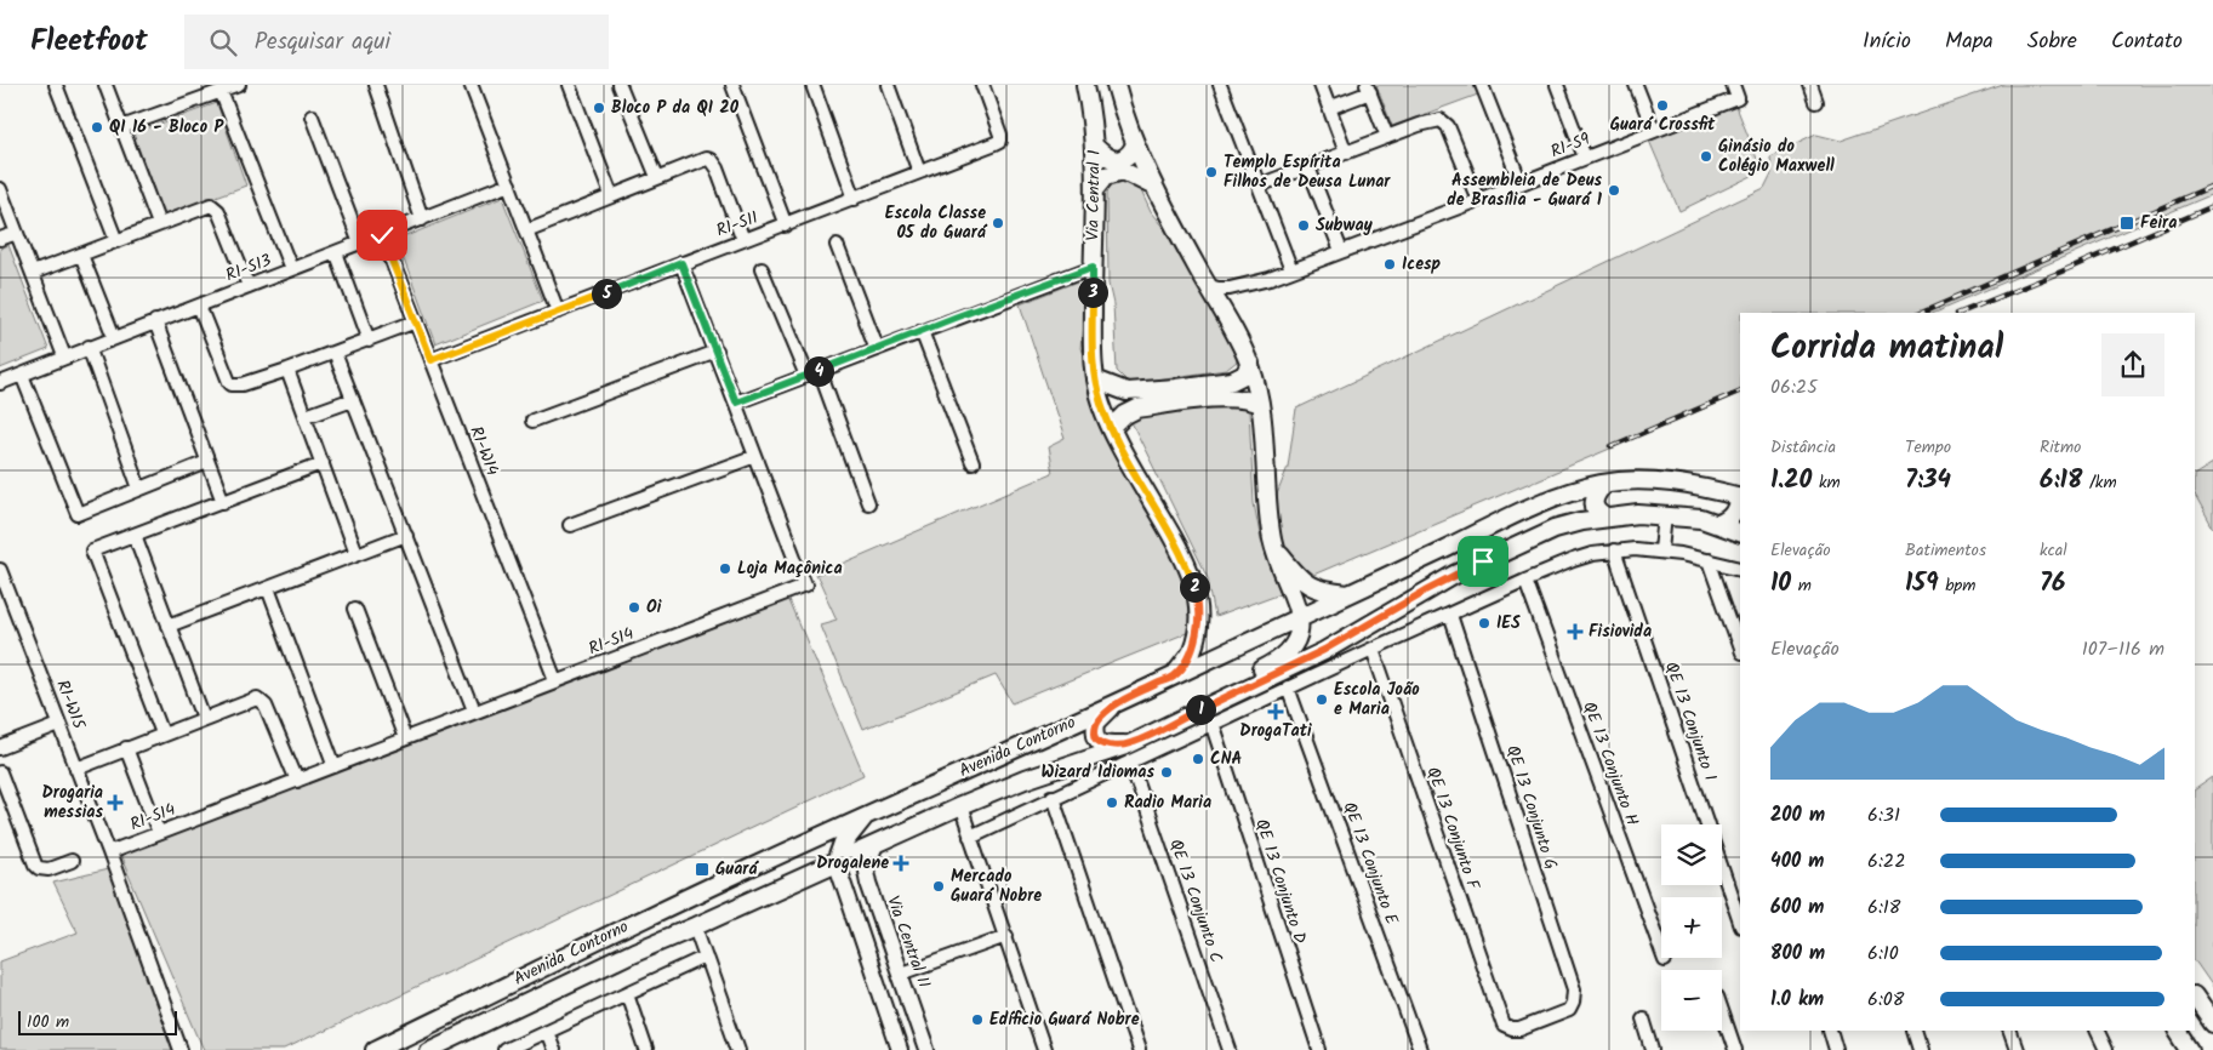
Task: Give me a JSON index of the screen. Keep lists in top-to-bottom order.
{
  "streets": {
    "main road": ["Via Central 1", "Avenida Contorno"],
    "street": [
      "R1-S9",
      "R1-S11",
      "R1-S13",
      "R1-W14",
      "R1-S14",
      "R1-W15",
      "QE 13 Conjunto I",
      "QE 13 Conjunto H",
      "QE 13 Conjunto G",
      "QE 13 Conjunto F",
      "QE 13 Conjunto E",
      "QE 13 Conjunto D",
      "QE 13 Conjunto C",
      "Via Central II"
    ]
  },
  "crossings": [
    ["Via Central 1", "Avenida Contorno"],
    ["R1-S11", "R1-W14"],
    ["R1-S11", "R1-S14"],
    ["R1-S13", "R1-W14"],
    ["R1-W14", "R1-S14"],
    ["R1-S14", "R1-W15"],
    ["Avenida Contorno", "QE 13 Conjunto C"],
    ["Avenida Contorno", "Via Central II"],
    ["QE 13 Conjunto G", "QE 13 Conjunto F"]
  ],
  "places": {
    "other": [
      "Guará Crossfit",
      "Bloco P da QI 20",
      "QI 16 - Bloco P",
      "Ginásio do Colégio Maxwell",
      "Templo Espírita Filhos de Deusa Lunar",
      "Assembleia de Deus de Brasília - Guará 1",
      "Escola Classe 05 do Guará",
      "Subway",
      "Icesp",
      "Loja Maçônica",
      "Oi",
      "IES",
      "Escola João e Maria",
      "CNA",
      "Wizard Idiomas",
      "Radio Maria",
      "Mercado Guará Nobre",
      "Edíficio Guará Nobre"
    ],
    "transit": ["Feira", "Guará"],
    "health": [
      "Fisiovida",
      "DrogaTati",
      "Drogaria messias",
      "Drogalene"
    ]
  },
  "scale_bar": "100 m",
  "page": {
    "header": "Fleetfoot",
    "search": "Pesquisar aqui",
    "nav": [
      "Início",
      "Mapa",
      "Sobre",
      "Contato"
    ],
    "pins": [
      "3",
      "5",
      "4",
      "2",
      "1"
    ],
    "heading": ["Corrida matinal", "06:25"],
    "stats": [
      ["Distância", "1.20 km"],
      ["Tempo", "7:34"],
      ["Ritmo", "6:18 /km"],
      ["Elevação", "10 m"],
      ["Batimentos", "159 bpm"],
      ["kcal", "76"]
    ],
    "chart": ["Elevação", "107–116 m"],
    "list": [
      {
        "name": "200 m",
        "note": "6:31"
      },
      {
        "name": "400 m",
        "note": "6:22"
      },
      {
        "name": "600 m",
        "note": "6:18"
      },
      {
        "name": "800 m",
        "note": "6:10"
      },
      {
        "name": "1.0 km",
        "note": "6:08"
      }
    ],
    "map_buttons": ["+", "−"],
    "scale": "100 m"
  }
}
